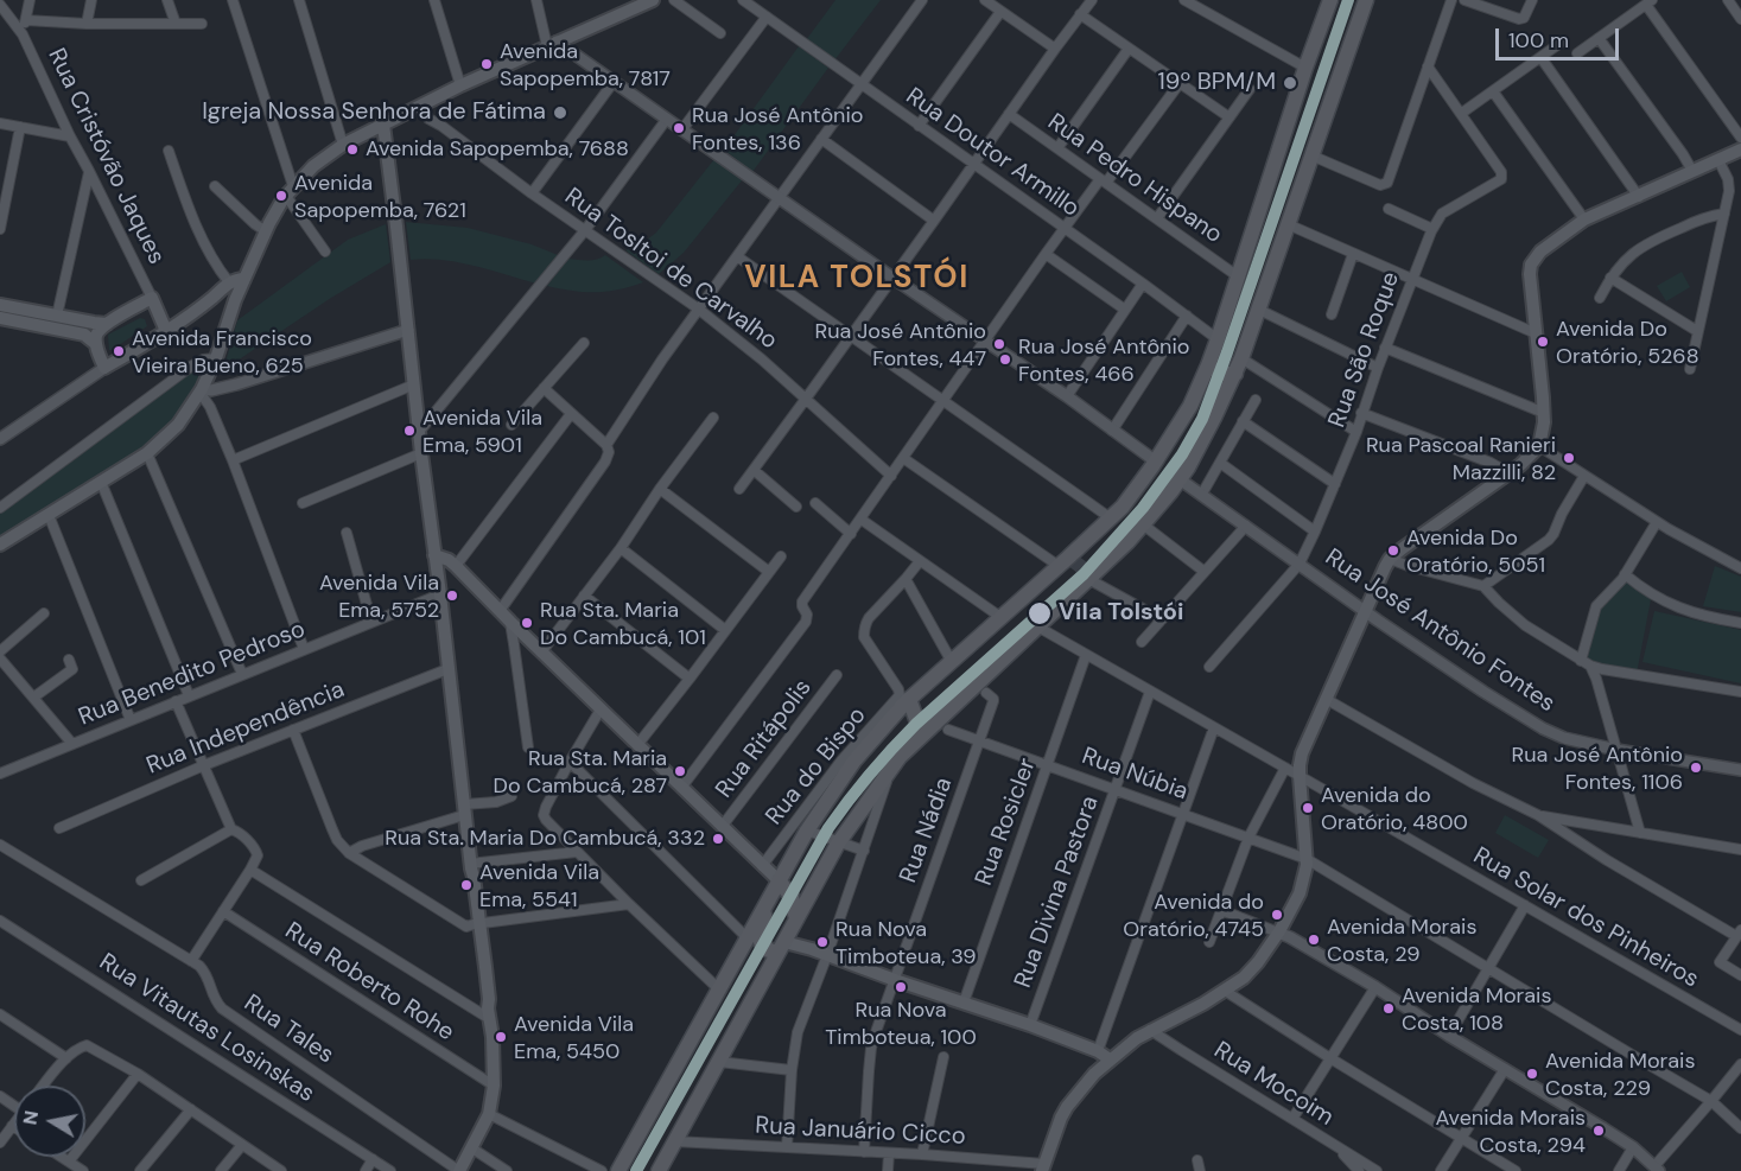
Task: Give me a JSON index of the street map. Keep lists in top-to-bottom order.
{
  "streets": {
    "main road": ["Rua Cristóvão Jaques"],
    "street": [
      "Rua Doutor Armillo",
      "Rua Pedro Hispano",
      "Rua Tosltoi de Carvalho",
      "Rua São Roque",
      "Rua José Antônio Fontes",
      "Rua Benedito Pedroso",
      "Rua Independência",
      "Rua Ritápolis",
      "Rua do Bispo",
      "Rua Núbia",
      "Rua Rosicler",
      "Rua Nádia",
      "Rua Divina Pastora",
      "Rua Solar dos Pinheiros",
      "Rua Roberto Rohe",
      "Rua Vitautas Losinskas",
      "Rua Tales",
      "Rua Mocoim",
      "Rua Januário Cicco"
    ]
  },
  "crossings": [
    ["Rua São Roque", "Rua José Antônio Fontes"],
    ["Rua Núbia", "Rua Rosicler"],
    ["Rua Núbia", "Rua Nádia"],
    ["Rua Núbia", "Rua Divina Pastora"],
    ["Rua Rosicler", "Rua Solar dos Pinheiros"],
    ["Rua Nádia", "Rua Januário Cicco"],
    ["Rua Divina Pastora", "Rua Solar dos Pinheiros"]
  ],
  "districts": ["VILA TOLSTÓI"],
  "places": [
    "Avenida Sapopemba, 7817",
    "19º BPM/M",
    "Igreja Nossa Senhora de Fátima",
    "Rua José Antônio Fontes, 136",
    "Avenida Sapopemba, 7688",
    "Avenida Sapopemba, 7621",
    "Avenida Do Oratório, 5268",
    "Rua José Antônio Fontes, 447",
    "Avenida Francisco Vieira Bueno, 625",
    "Rua José Antônio Fontes, 466",
    "Avenida Vila Ema, 5901",
    "Rua Pascoal Ranieri Mazzilli, 82",
    "Avenida Do Oratório, 5051",
    "Avenida Vila Ema, 5752",
    "Vila Tolstói",
    "Rua Sta. Maria Do Cambucá, 101",
    "Rua José Antônio Fontes, 1106",
    "Rua Sta. Maria Do Cambucá, 287",
    "Avenida do Oratório, 4800",
    "Rua Sta. Maria Do Cambucá, 332",
    "Avenida Vila Ema, 5541",
    "Avenida do Oratório, 4745",
    "Avenida Morais Costa, 29",
    "Rua Nova Timboteua, 39",
    "Rua Nova Timboteua, 100",
    "Avenida Morais Costa, 108",
    "Avenida Vila Ema, 5450",
    "Avenida Morais Costa, 229",
    "Avenida Morais Costa, 294"
  ],
  "scale_bar": "100 m",
  "north": "left"
}
